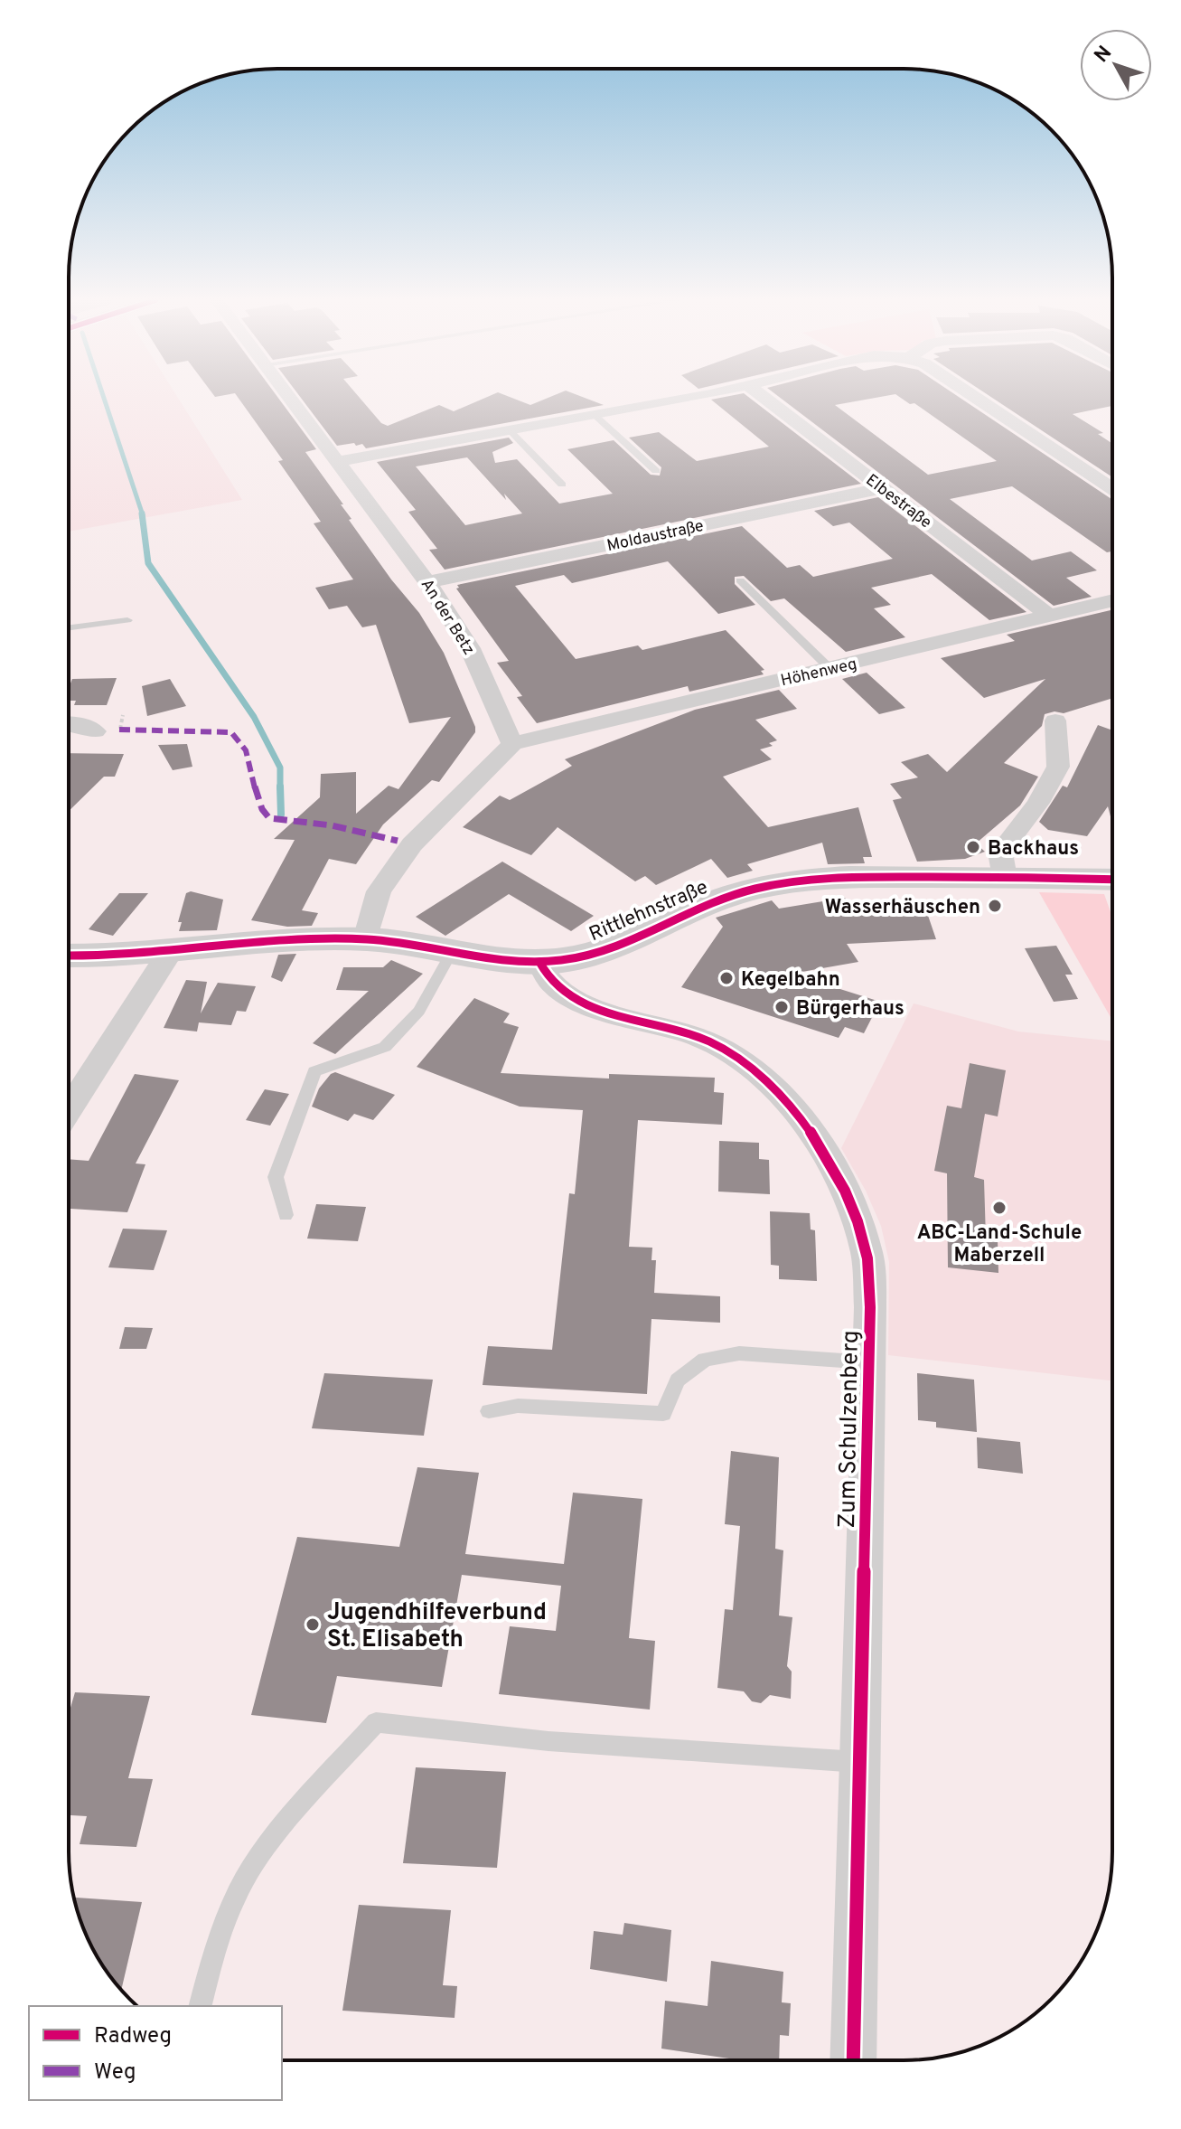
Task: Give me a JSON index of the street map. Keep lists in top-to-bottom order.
{
  "streets": {
    "street": [
      "Elbestraße",
      "Moldaustraße",
      "An der Betz",
      "Höhenweg",
      "Rittlehnstraße",
      "Zum Schulzenberg"
    ]
  },
  "crossings": [
    ["Elbestraße", "Moldaustraße"],
    ["Elbestraße", "Höhenweg"],
    ["Moldaustraße", "An der Betz"],
    ["An der Betz", "Höhenweg"],
    ["Rittlehnstraße", "Zum Schulzenberg"]
  ],
  "places": [
    "Backhaus",
    "Wasserhäuschen",
    "Kegelbahn",
    "Bürgerhaus",
    "ABC-Land-Schule Maberzell",
    "Jugendhilfeverbund St. Elisabeth"
  ],
  "legend": ["Radweg", "Weg"],
  "north": "top left"
}
